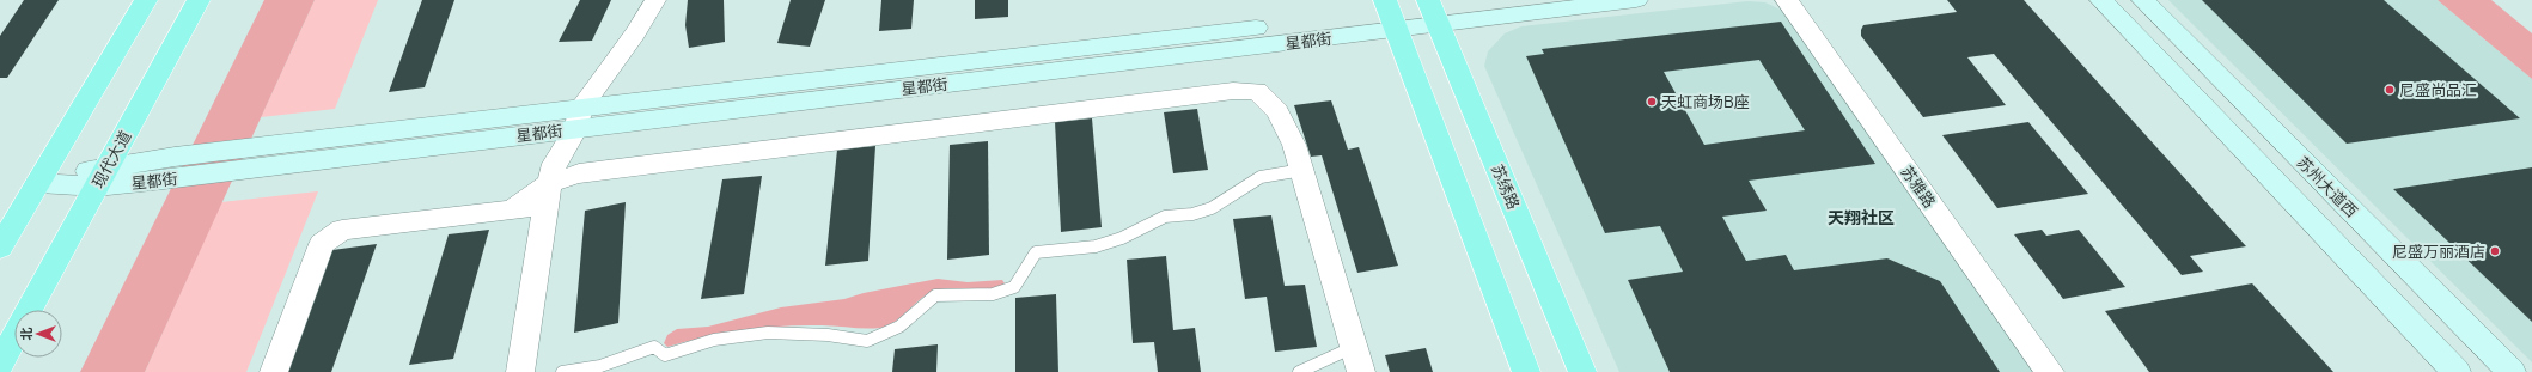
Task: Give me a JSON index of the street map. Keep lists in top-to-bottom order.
{
  "streets": {
    "main road": [
      "星都街",
      "现代大道",
      "苏绣路",
      "苏州大道西"
    ],
    "street": ["苏雅路"]
  },
  "crossings": [
    ["星都街", "现代大道"],
    ["星都街", "苏绣路"]
  ],
  "districts": ["天翔社区"],
  "places": ["尼盛尚品汇", "天虹商场B座", "尼盛万丽酒店"],
  "north": "left"
}
